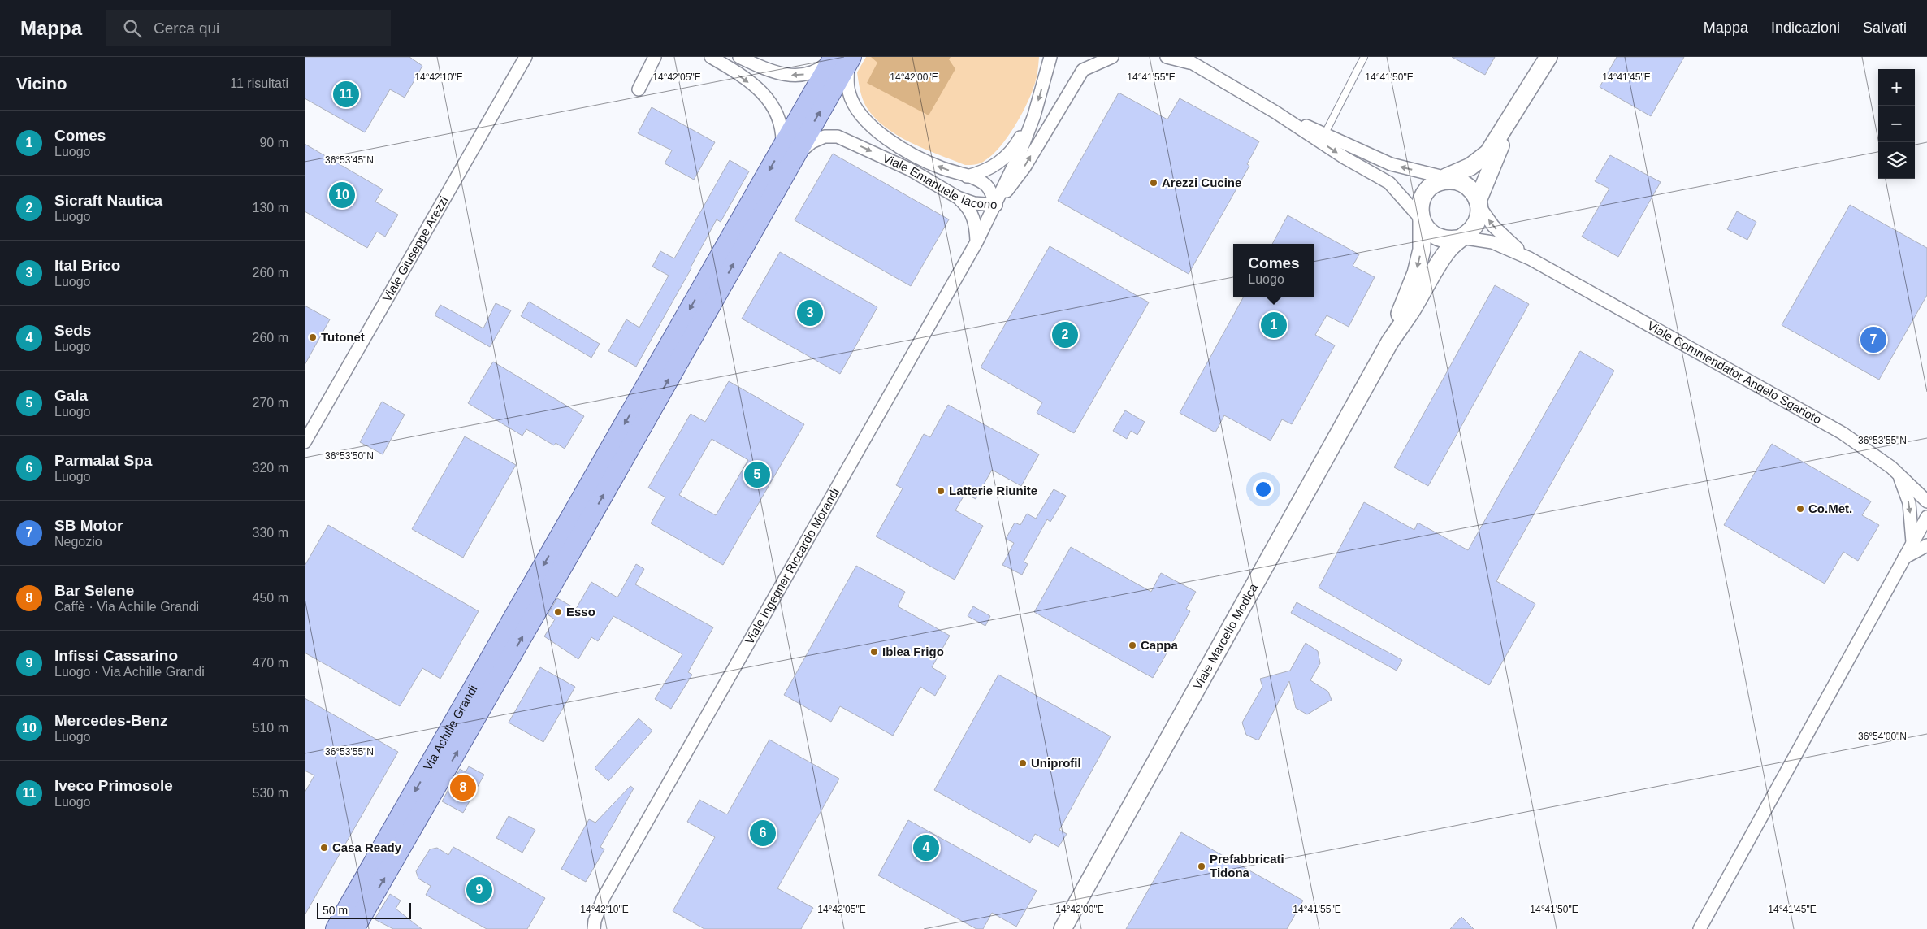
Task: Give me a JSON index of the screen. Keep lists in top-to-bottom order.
{
  "streets": {
    "main road": ["Via Achille Grandi"],
    "street": [
      "Viale Emanuele Iacono",
      "Viale Giuseppe Arezzi",
      "Viale Commendator Angelo Sgarioto",
      "Viale Ingegner Riccardo Morandi",
      "Viale Marcello Modica"
    ]
  },
  "crossings": [
    ["Viale Emanuele Iacono", "Viale Ingegner Riccardo Morandi"]
  ],
  "places": [
    "Arezzi Cucine",
    "Tutonet",
    "Latterie Riunite",
    "Co.Met.",
    "Esso",
    "Cappa",
    "Iblea Frigo",
    "Uniprofil",
    "Casa Ready",
    "Prefabbricati Tidona"
  ],
  "scale_bar": "50 m",
  "page": {
    "header": "Mappa",
    "search": "Cerca qui",
    "nav": ["Mappa", "Indicazioni", "Salvati"],
    "heading": ["Vicino", "11 risultati"],
    "map_buttons": ["+", "−"],
    "pins": [
      "11",
      "10",
      "3",
      "1",
      "2",
      "7",
      "5",
      "8",
      "6",
      "4",
      "9"
    ],
    "list": [
      {
        "mark": "1",
        "name": "Comes",
        "note": "Luogo",
        "value": "90 m"
      },
      {
        "mark": "2",
        "name": "Sicraft Nautica",
        "note": "Luogo",
        "value": "130 m"
      },
      {
        "mark": "3",
        "name": "Ital Brico",
        "note": "Luogo",
        "value": "260 m"
      },
      {
        "mark": "4",
        "name": "Seds",
        "note": "Luogo",
        "value": "260 m"
      },
      {
        "mark": "5",
        "name": "Gala",
        "note": "Luogo",
        "value": "270 m"
      },
      {
        "mark": "6",
        "name": "Parmalat Spa",
        "note": "Luogo",
        "value": "320 m"
      },
      {
        "mark": "7",
        "name": "SB Motor",
        "note": "Negozio",
        "value": "330 m"
      },
      {
        "mark": "8",
        "name": "Bar Selene",
        "note": "Caffè · Via Achille Grandi",
        "value": "450 m"
      },
      {
        "mark": "9",
        "name": "Infissi Cassarino",
        "note": "Luogo · Via Achille Grandi",
        "value": "470 m"
      },
      {
        "mark": "10",
        "name": "Mercedes-Benz",
        "note": "Luogo",
        "value": "510 m"
      },
      {
        "mark": "11",
        "name": "Iveco Primosole",
        "note": "Luogo",
        "value": "530 m"
      }
    ],
    "popup": ["Comes", "Luogo"],
    "scale": "50 m"
  },
  "coordinates": [
    "14°42'10\"E",
    "14°42'05\"E",
    "14°42'00\"E",
    "14°41'55\"E",
    "14°41'50\"E",
    "14°41'45\"E",
    "36°53'45\"N",
    "36°53'55\"N",
    "36°53'50\"N",
    "36°54'00\"N"
  ]
}
